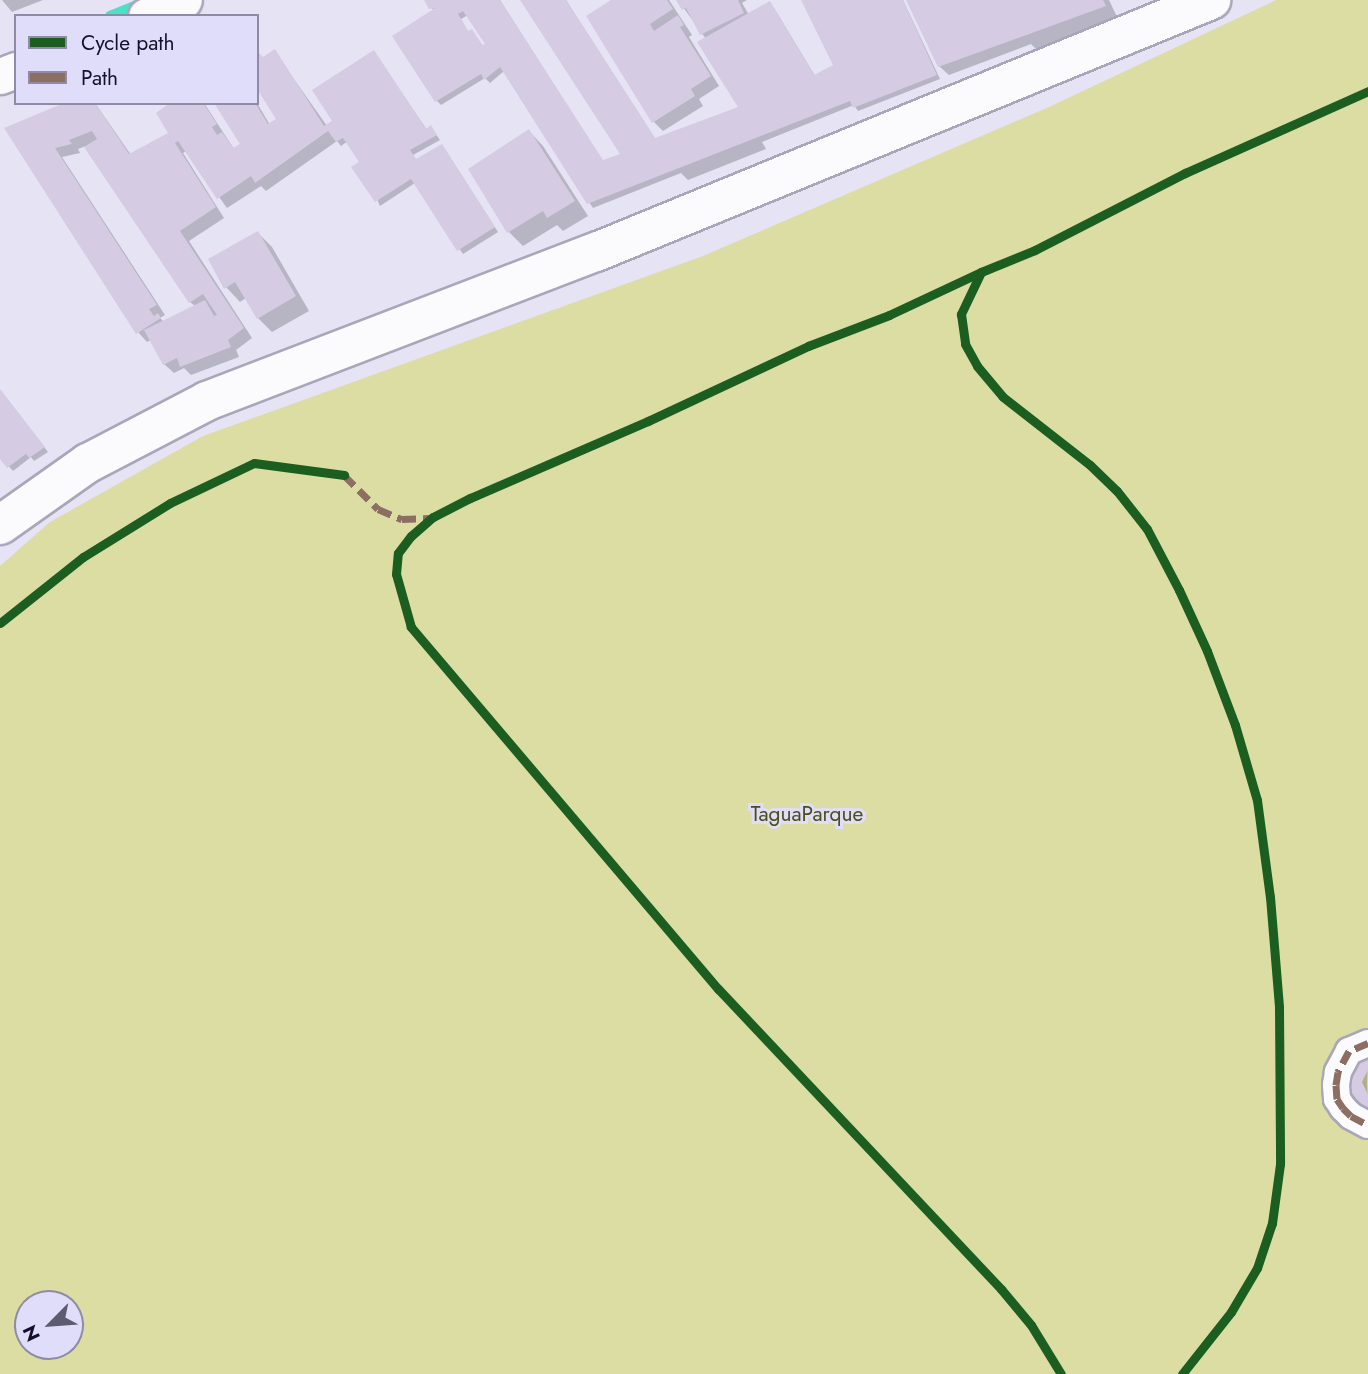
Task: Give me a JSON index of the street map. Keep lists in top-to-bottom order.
{
  "parks": ["TaguaParque"],
  "legend": ["Cycle path", "Path"],
  "north": "bottom left"
}
